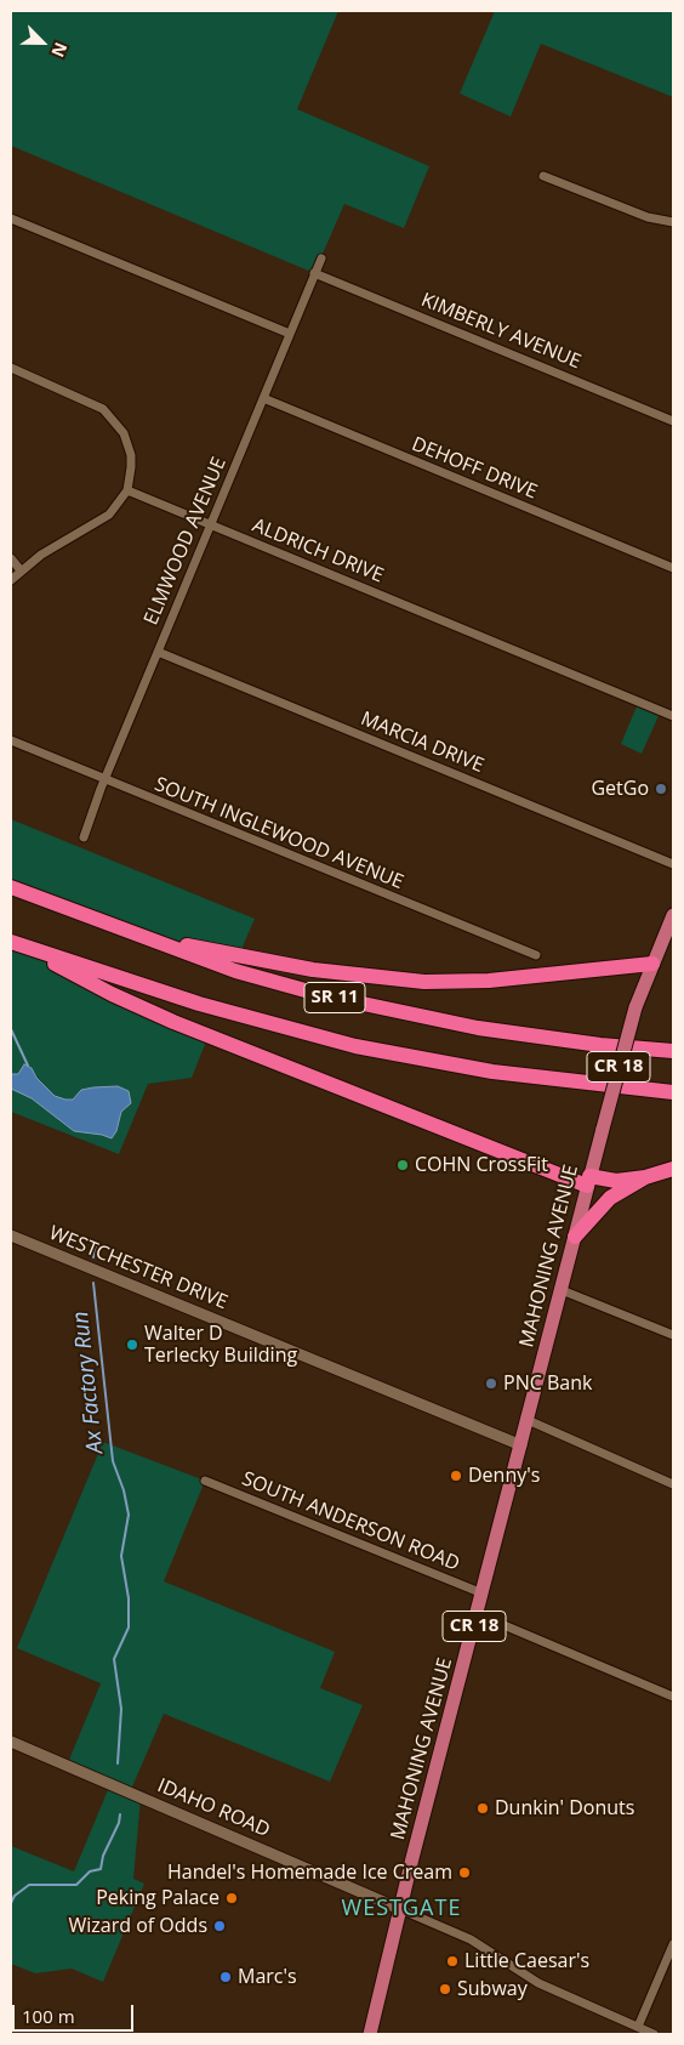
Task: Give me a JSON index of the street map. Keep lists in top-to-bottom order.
{
  "streets": {
    "highway": ["SR 11"],
    "main road": ["CR 18", "MAHONING AVENUE"],
    "street": [
      "KIMBERLY AVENUE",
      "DEHOFF DRIVE",
      "ELMWOOD AVENUE",
      "ALDRICH DRIVE",
      "MARCIA DRIVE",
      "SOUTH INGLEWOOD AVENUE",
      "WESTCHESTER DRIVE",
      "SOUTH ANDERSON ROAD",
      "IDAHO ROAD"
    ]
  },
  "crossings": [
    ["KIMBERLY AVENUE", "ELMWOOD AVENUE"],
    ["DEHOFF DRIVE", "ELMWOOD AVENUE"],
    ["ELMWOOD AVENUE", "ALDRICH DRIVE"],
    ["ELMWOOD AVENUE", "MARCIA DRIVE"],
    ["ELMWOOD AVENUE", "SOUTH INGLEWOOD AVENUE"],
    ["MAHONING AVENUE", "WESTCHESTER DRIVE"],
    ["MAHONING AVENUE", "SOUTH ANDERSON ROAD"],
    ["MAHONING AVENUE", "IDAHO ROAD"]
  ],
  "districts": ["WESTGATE"],
  "water": ["Ax Factory Run"],
  "places": [
    "GetGo",
    "COHN CrossFit",
    "Walter D Terlecky Building",
    "PNC Bank",
    "Denny's",
    "Dunkin' Donuts",
    "Handel's Homemade Ice Cream",
    "Peking Palace",
    "Wizard of Odds",
    "Little Caesar's",
    "Marc's",
    "Subway"
  ],
  "scale_bar": "100 m",
  "north": "bottom right"
}
